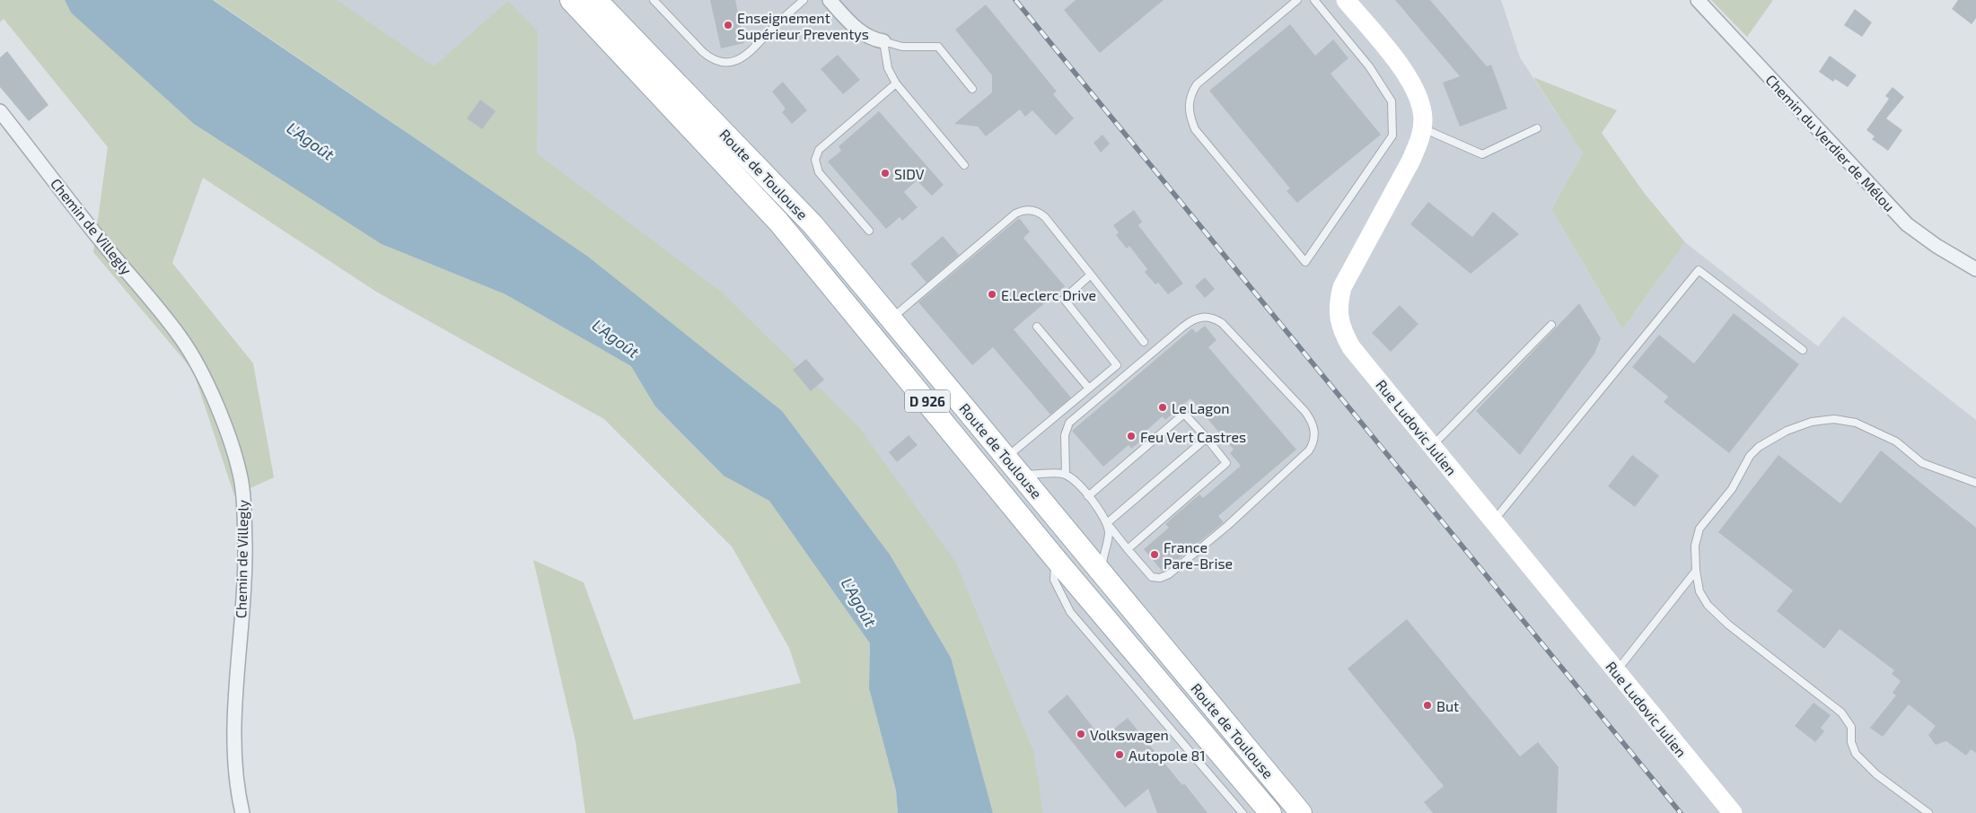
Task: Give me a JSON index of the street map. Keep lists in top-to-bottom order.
{
  "streets": {
    "main road": ["Route de Toulouse", "D 926", "Rue Ludovic Julien"],
    "street": ["Chemin du Verdier de Mélou", "Chemin de Villegly"]
  },
  "water": ["L'Agoût"],
  "places": [
    "Enseignement Supérieur Preventys",
    "SIDV",
    "E.Leclerc Drive",
    "Le Lagon",
    "Feu Vert Castres",
    "France Pare-Brise",
    "But",
    "Volkswagen",
    "Autopole 81"
  ]
}
